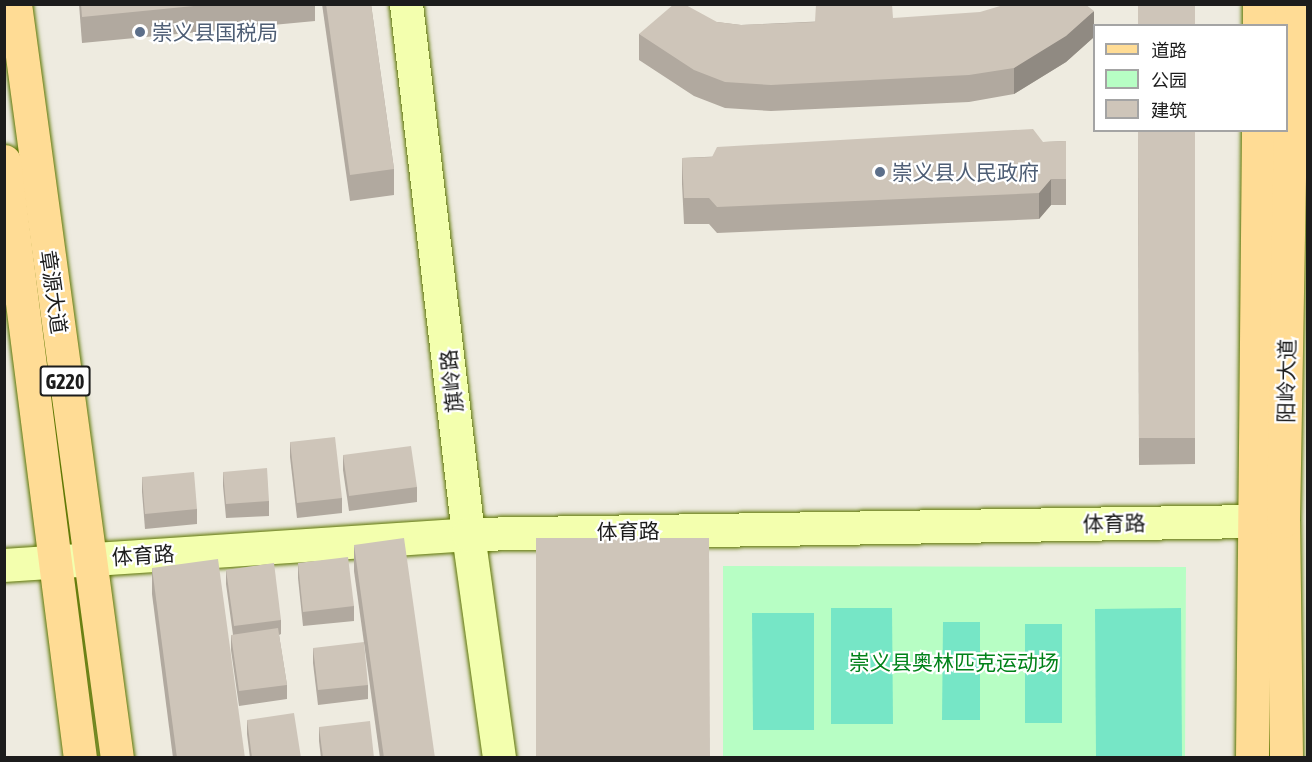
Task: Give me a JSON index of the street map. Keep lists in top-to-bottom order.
{
  "streets": {
    "main road": ["章源大道", "G220", "阳岭大道"],
    "street": ["旗岭路", "体育路"]
  },
  "crossings": [
    ["章源大道", "体育路"],
    ["旗岭路", "体育路"],
    ["阳岭大道", "体育路"]
  ],
  "parks": ["崇义县奥林匹克运动场"],
  "places": ["崇义县国税局", "崇义县人民政府"],
  "legend": ["道路", "公园", "建筑"]
}
